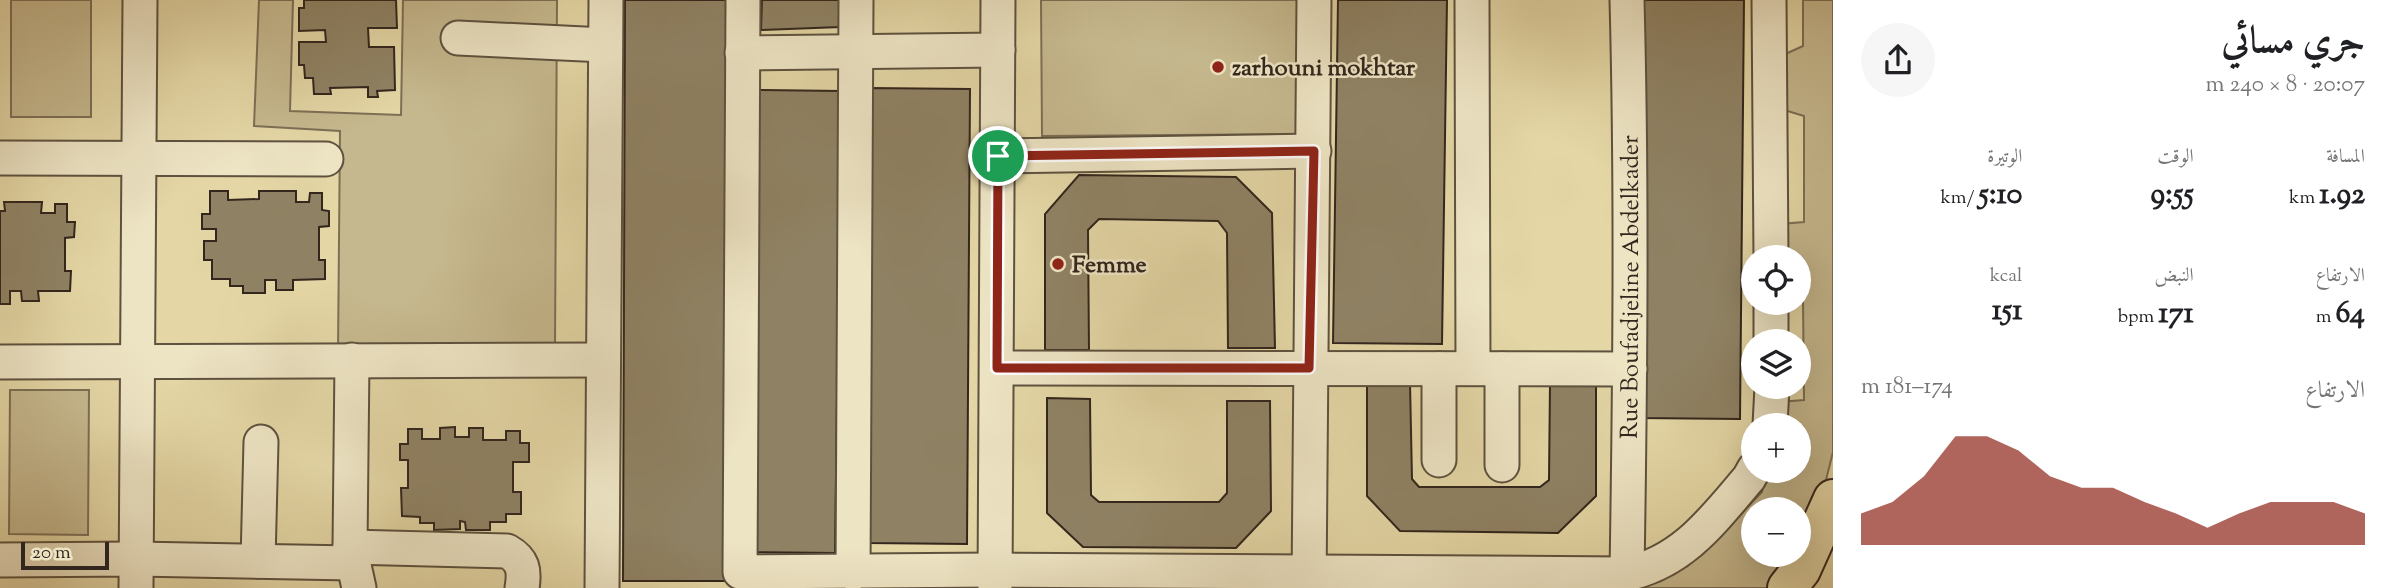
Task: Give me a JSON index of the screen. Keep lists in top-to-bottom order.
{
  "streets": {
    "street": ["Rue Boufadjeline Abdelkader"]
  },
  "places": ["zarhouni mokhtar", "Femme"],
  "scale_bar": "20 m",
  "page": {
    "heading": ["جري مسائي", "20:07 · 8 × 240 m"],
    "stats": [
      ["المسافة", "1.92 km"],
      ["الوقت", "9:55"],
      ["الوتيرة", "5:10 /km"],
      ["الارتفاع", "64 m"],
      ["النبض", "171 bpm"],
      ["kcal", "151"]
    ],
    "map_buttons": ["+", "−"],
    "chart": ["الارتفاع", "174–181 m"],
    "scale": "20 m"
  }
}
